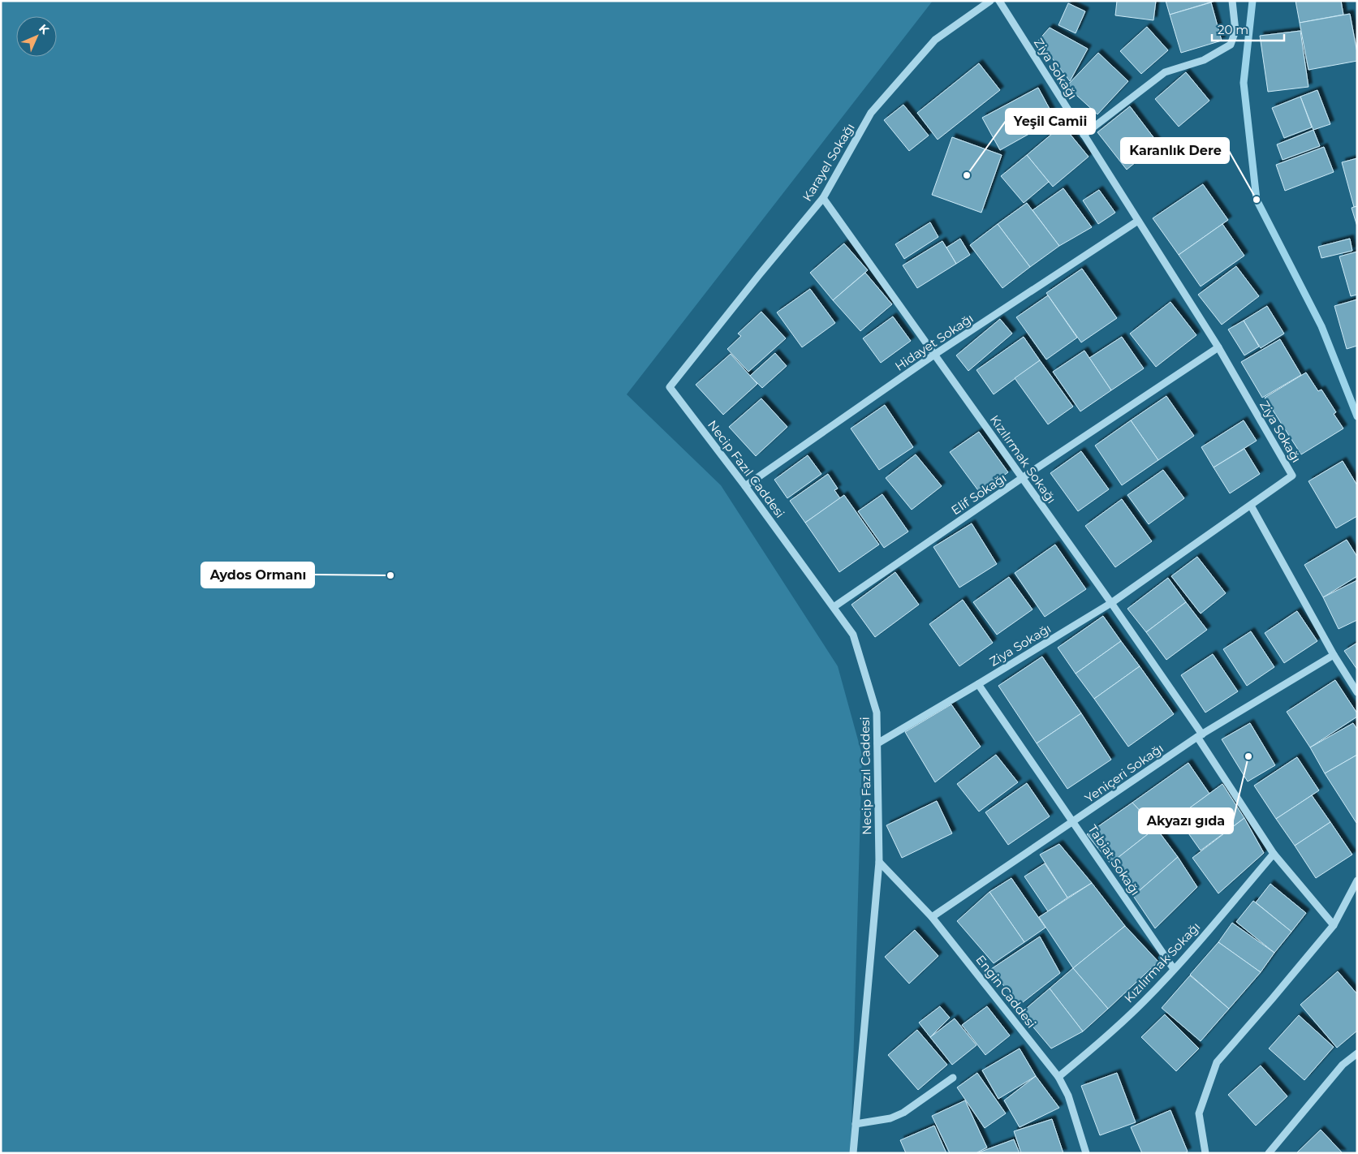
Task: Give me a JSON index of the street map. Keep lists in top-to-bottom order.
{
  "streets": {
    "street": [
      "Ziya Sokağı",
      "Karayel Sokağı",
      "Hidayet Sokağı",
      "Kızılırmak Sokağı",
      "Necip Fazıl Caddesi",
      "Elif Sokağı",
      "Yeniçeri Sokağı",
      "Tabiat Sokağı",
      "Engin Caddesi"
    ]
  },
  "crossings": [
    ["Ziya Sokağı", "Hidayet Sokağı"],
    ["Ziya Sokağı", "Kızılırmak Sokağı"],
    ["Ziya Sokağı", "Necip Fazıl Caddesi"],
    ["Ziya Sokağı", "Elif Sokağı"],
    ["Ziya Sokağı", "Tabiat Sokağı"],
    ["Karayel Sokağı", "Kızılırmak Sokağı"],
    ["Karayel Sokağı", "Necip Fazıl Caddesi"],
    ["Hidayet Sokağı", "Kızılırmak Sokağı"],
    ["Hidayet Sokağı", "Necip Fazıl Caddesi"],
    ["Kızılırmak Sokağı", "Elif Sokağı"],
    ["Kızılırmak Sokağı", "Yeniçeri Sokağı"],
    ["Kızılırmak Sokağı", "Tabiat Sokağı"],
    ["Kızılırmak Sokağı", "Engin Caddesi"],
    ["Necip Fazıl Caddesi", "Elif Sokağı"],
    ["Necip Fazıl Caddesi", "Engin Caddesi"],
    ["Yeniçeri Sokağı", "Tabiat Sokağı"],
    ["Yeniçeri Sokağı", "Engin Caddesi"]
  ],
  "places": [
    "Yeşil Camii",
    "Karanlık Dere",
    "Aydos Ormanı",
    "Akyazı gıda"
  ],
  "scale_bar": "20 m",
  "north": "top right"
}
